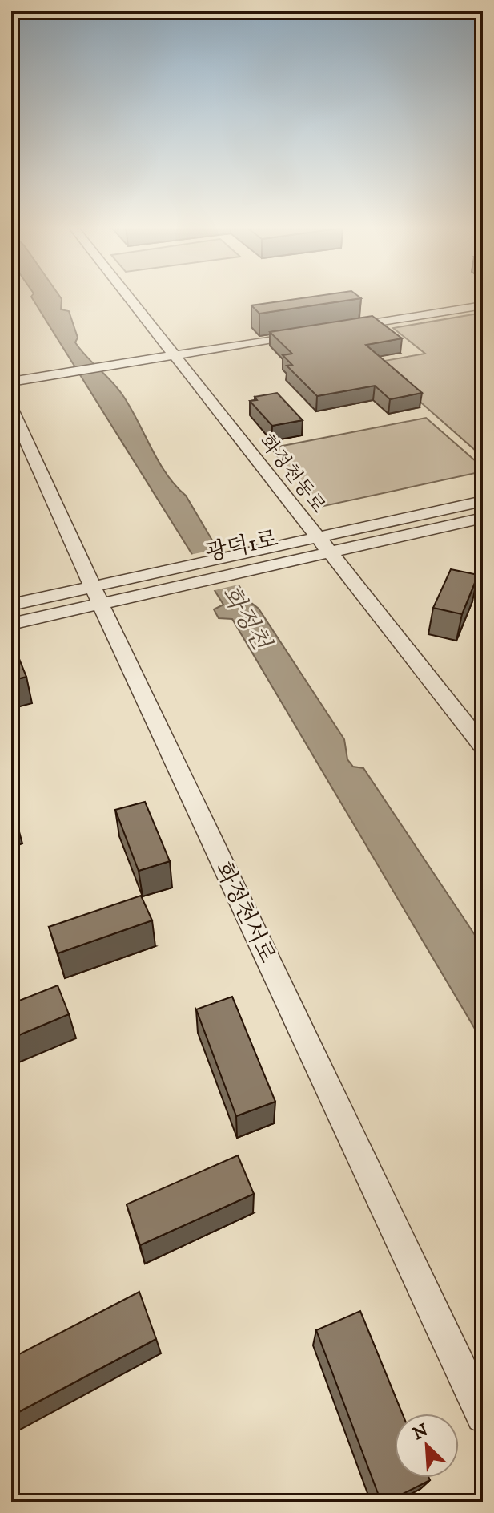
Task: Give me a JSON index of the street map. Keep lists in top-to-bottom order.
{
  "streets": {
    "street": ["화정천동로", "광덕1로", "화정천서로"]
  },
  "crossings": [
    ["화정천동로", "광덕1로"],
    ["광덕1로", "화정천서로"]
  ],
  "water": ["화정천"],
  "north": "top left"
}
